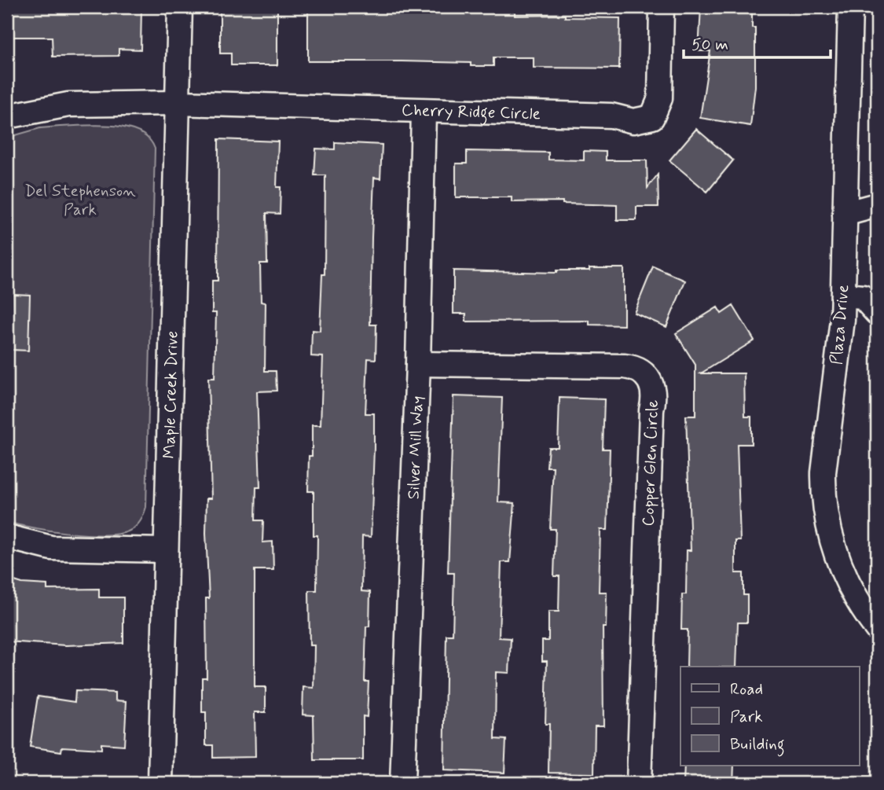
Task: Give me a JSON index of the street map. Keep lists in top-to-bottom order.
{
  "streets": {
    "street": [
      "Cherry Ridge Circle",
      "Plaza Drive",
      "Maple Creek Drive",
      "Silver Mill Way",
      "Copper Glen Circle"
    ]
  },
  "crossings": [
    ["Cherry Ridge Circle", "Maple Creek Drive"],
    ["Cherry Ridge Circle", "Silver Mill Way"],
    ["Silver Mill Way", "Copper Glen Circle"]
  ],
  "parks": ["Del Stephenson Park"],
  "legend": ["Road", "Park", "Building"],
  "scale_bar": "50 m"
}
